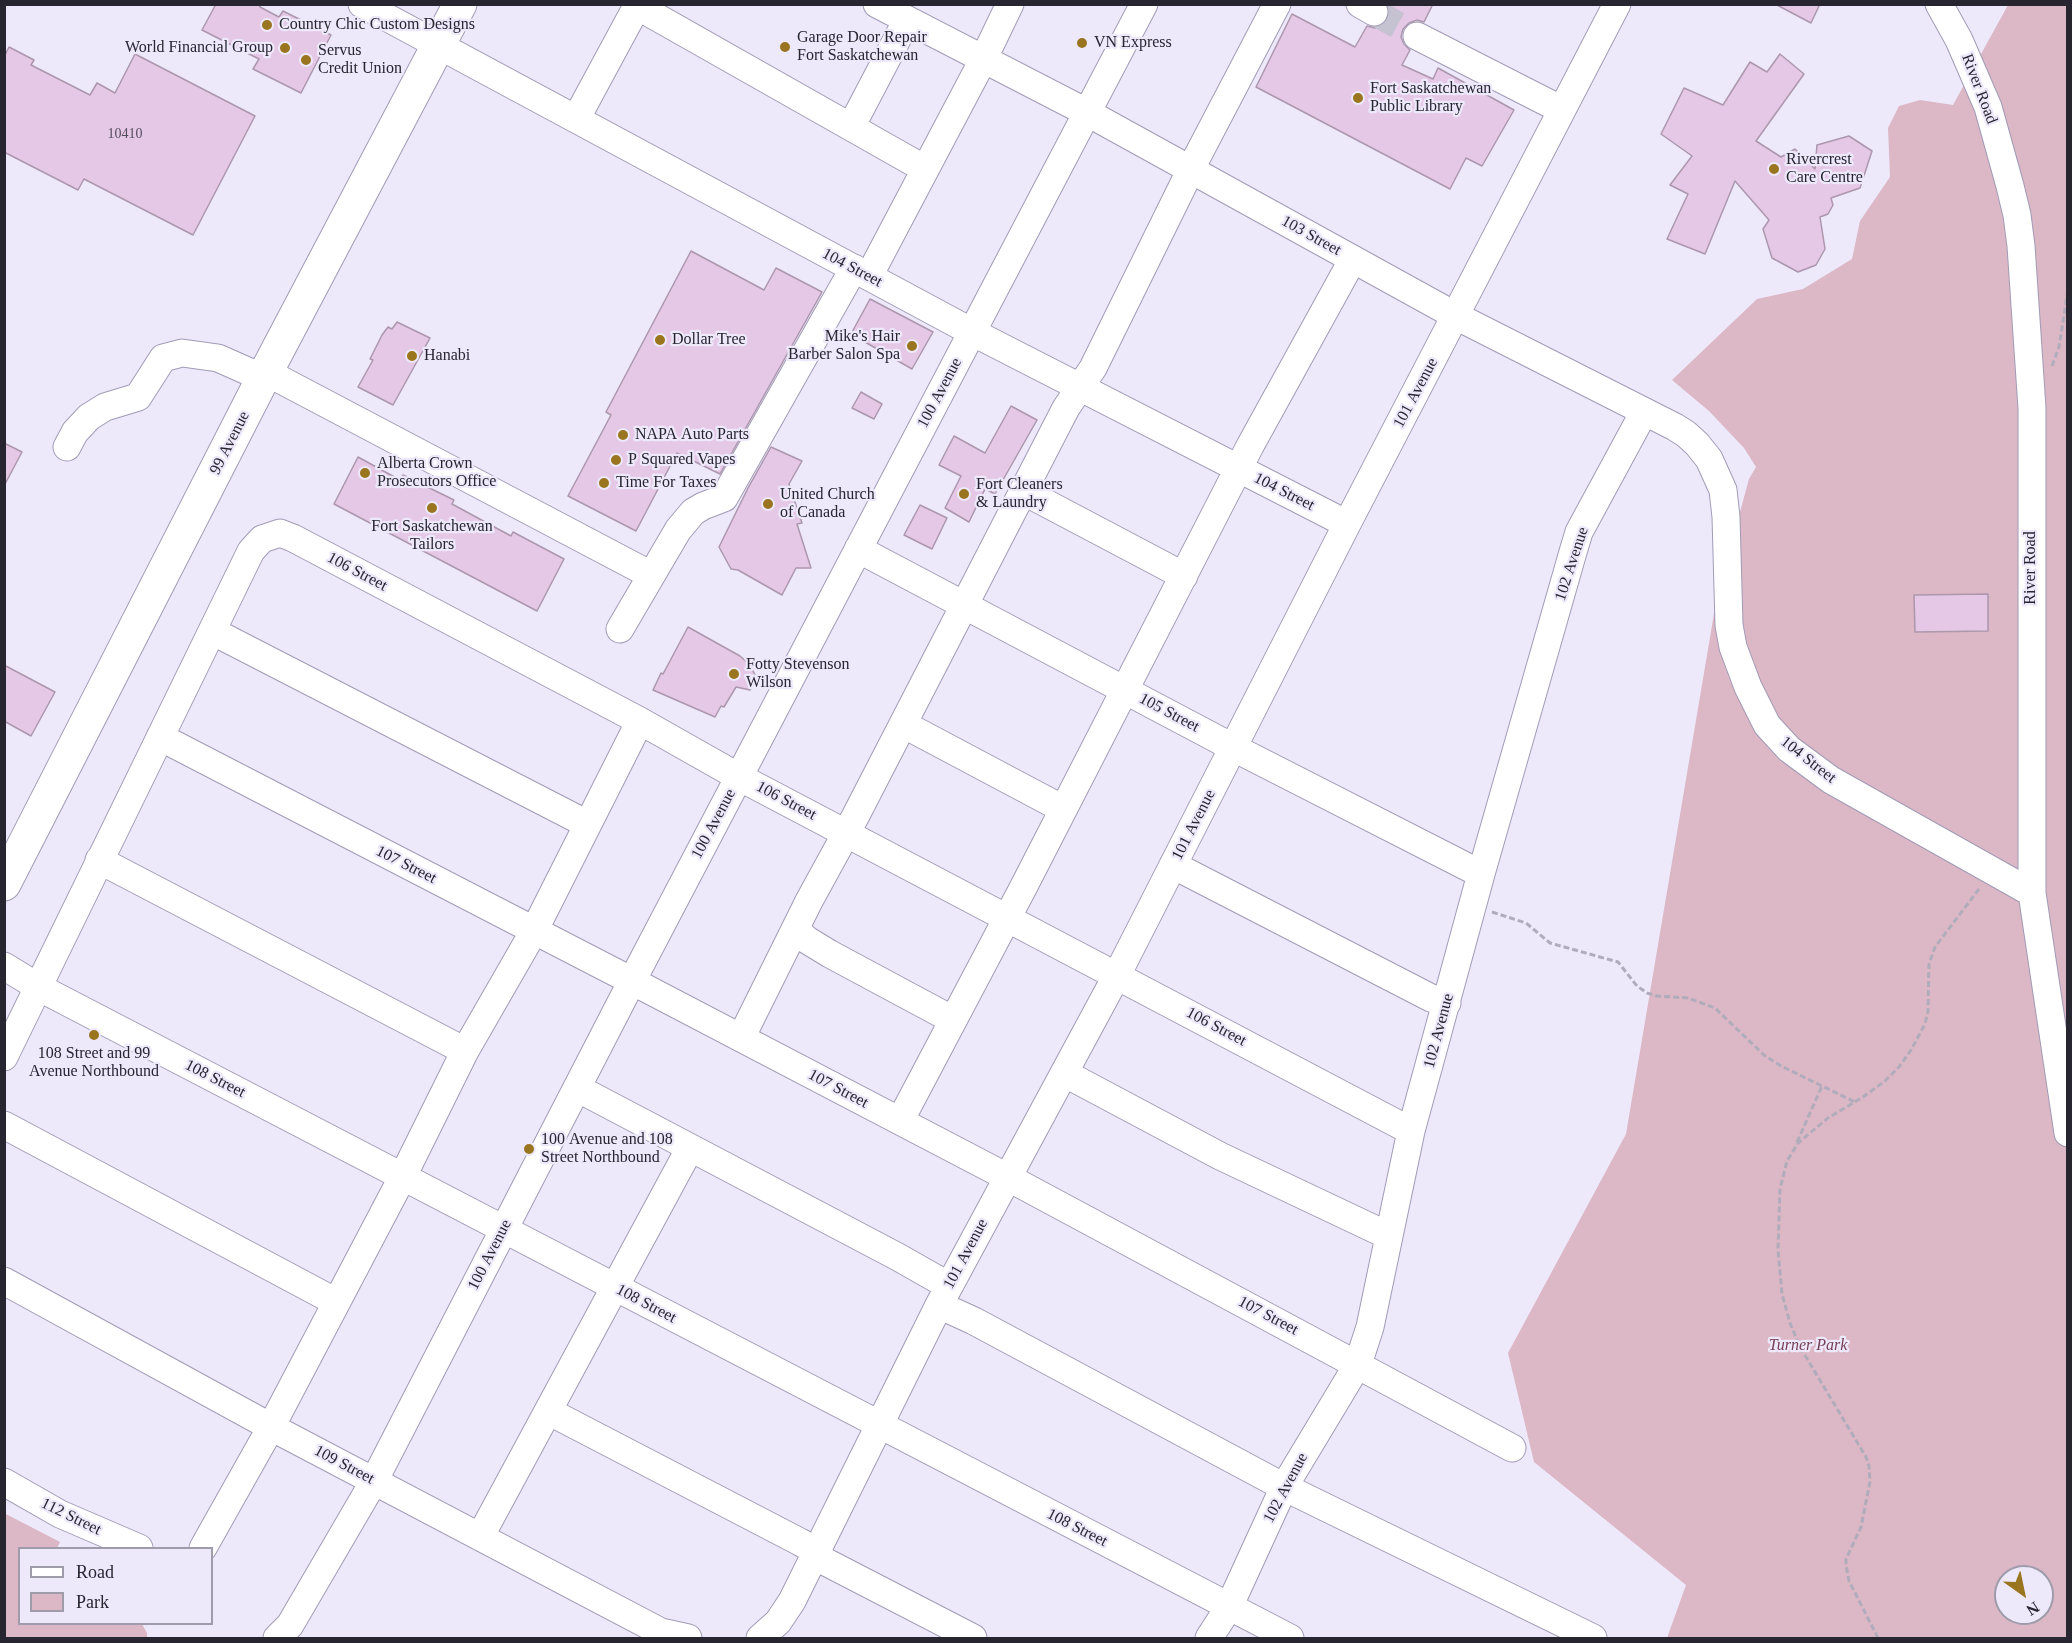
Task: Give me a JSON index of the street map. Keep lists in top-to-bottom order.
{
  "streets": {
    "main road": ["99 Avenue"],
    "street": [
      "River Road",
      "103 Street",
      "104 Street",
      "100 Avenue",
      "101 Avenue",
      "102 Avenue",
      "106 Street",
      "105 Street",
      "107 Street",
      "108 Street",
      "109 Street",
      "112 Street"
    ]
  },
  "crossings": [
    ["River Road", "104 Street"],
    ["103 Street", "104 Street"],
    ["103 Street", "100 Avenue"],
    ["103 Street", "101 Avenue"],
    ["103 Street", "102 Avenue"],
    ["104 Street", "100 Avenue"],
    ["104 Street", "101 Avenue"],
    ["104 Street", "99 Avenue"],
    ["100 Avenue", "106 Street"],
    ["100 Avenue", "105 Street"],
    ["100 Avenue", "107 Street"],
    ["100 Avenue", "108 Street"],
    ["100 Avenue", "109 Street"],
    ["101 Avenue", "106 Street"],
    ["101 Avenue", "105 Street"],
    ["101 Avenue", "107 Street"],
    ["101 Avenue", "108 Street"],
    ["102 Avenue", "106 Street"],
    ["102 Avenue", "105 Street"],
    ["102 Avenue", "107 Street"],
    ["102 Avenue", "108 Street"],
    ["106 Street", "107 Street"],
    ["106 Street", "108 Street"]
  ],
  "parks": ["Turner Park"],
  "places": [
    "Country Chic Custom Designs",
    "VN Express",
    "Garage Door Repair Fort Saskatchewan",
    "World Financial Group",
    "Servus Credit Union",
    "Fort Saskatchewan Public Library",
    "Rivercrest Care Centre",
    "Dollar Tree",
    "Mike's Hair Barber Salon Spa",
    "Hanabi",
    "NAPA Auto Parts",
    "P Squared Vapes",
    "Alberta Crown Prosecutors Office",
    "Time For Taxes",
    "Fort Cleaners & Laundry",
    "United Church of Canada",
    "Fort Saskatchewan Tailors",
    "Fotty Stevenson Wilson",
    "108 Street and 99 Avenue Northbound",
    "100 Avenue and 108 Street Northbound"
  ],
  "house_numbers": ["10410"],
  "legend": ["Road", "Park"],
  "north": "bottom right"
}
